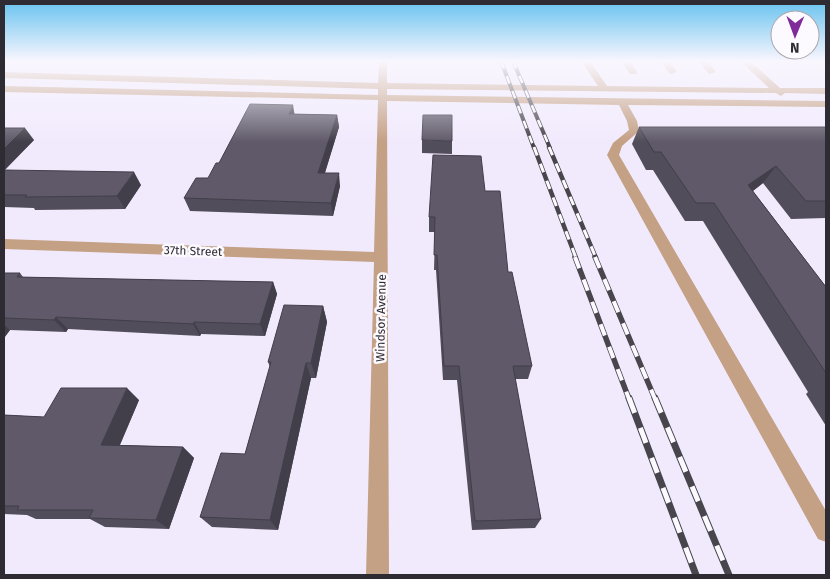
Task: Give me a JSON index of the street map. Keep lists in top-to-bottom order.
{
  "streets": {
    "street": ["37th Street", "Windsor Avenue"]
  },
  "crossings": [
    ["37th Street", "Windsor Avenue"]
  ],
  "north": "bottom"
}
